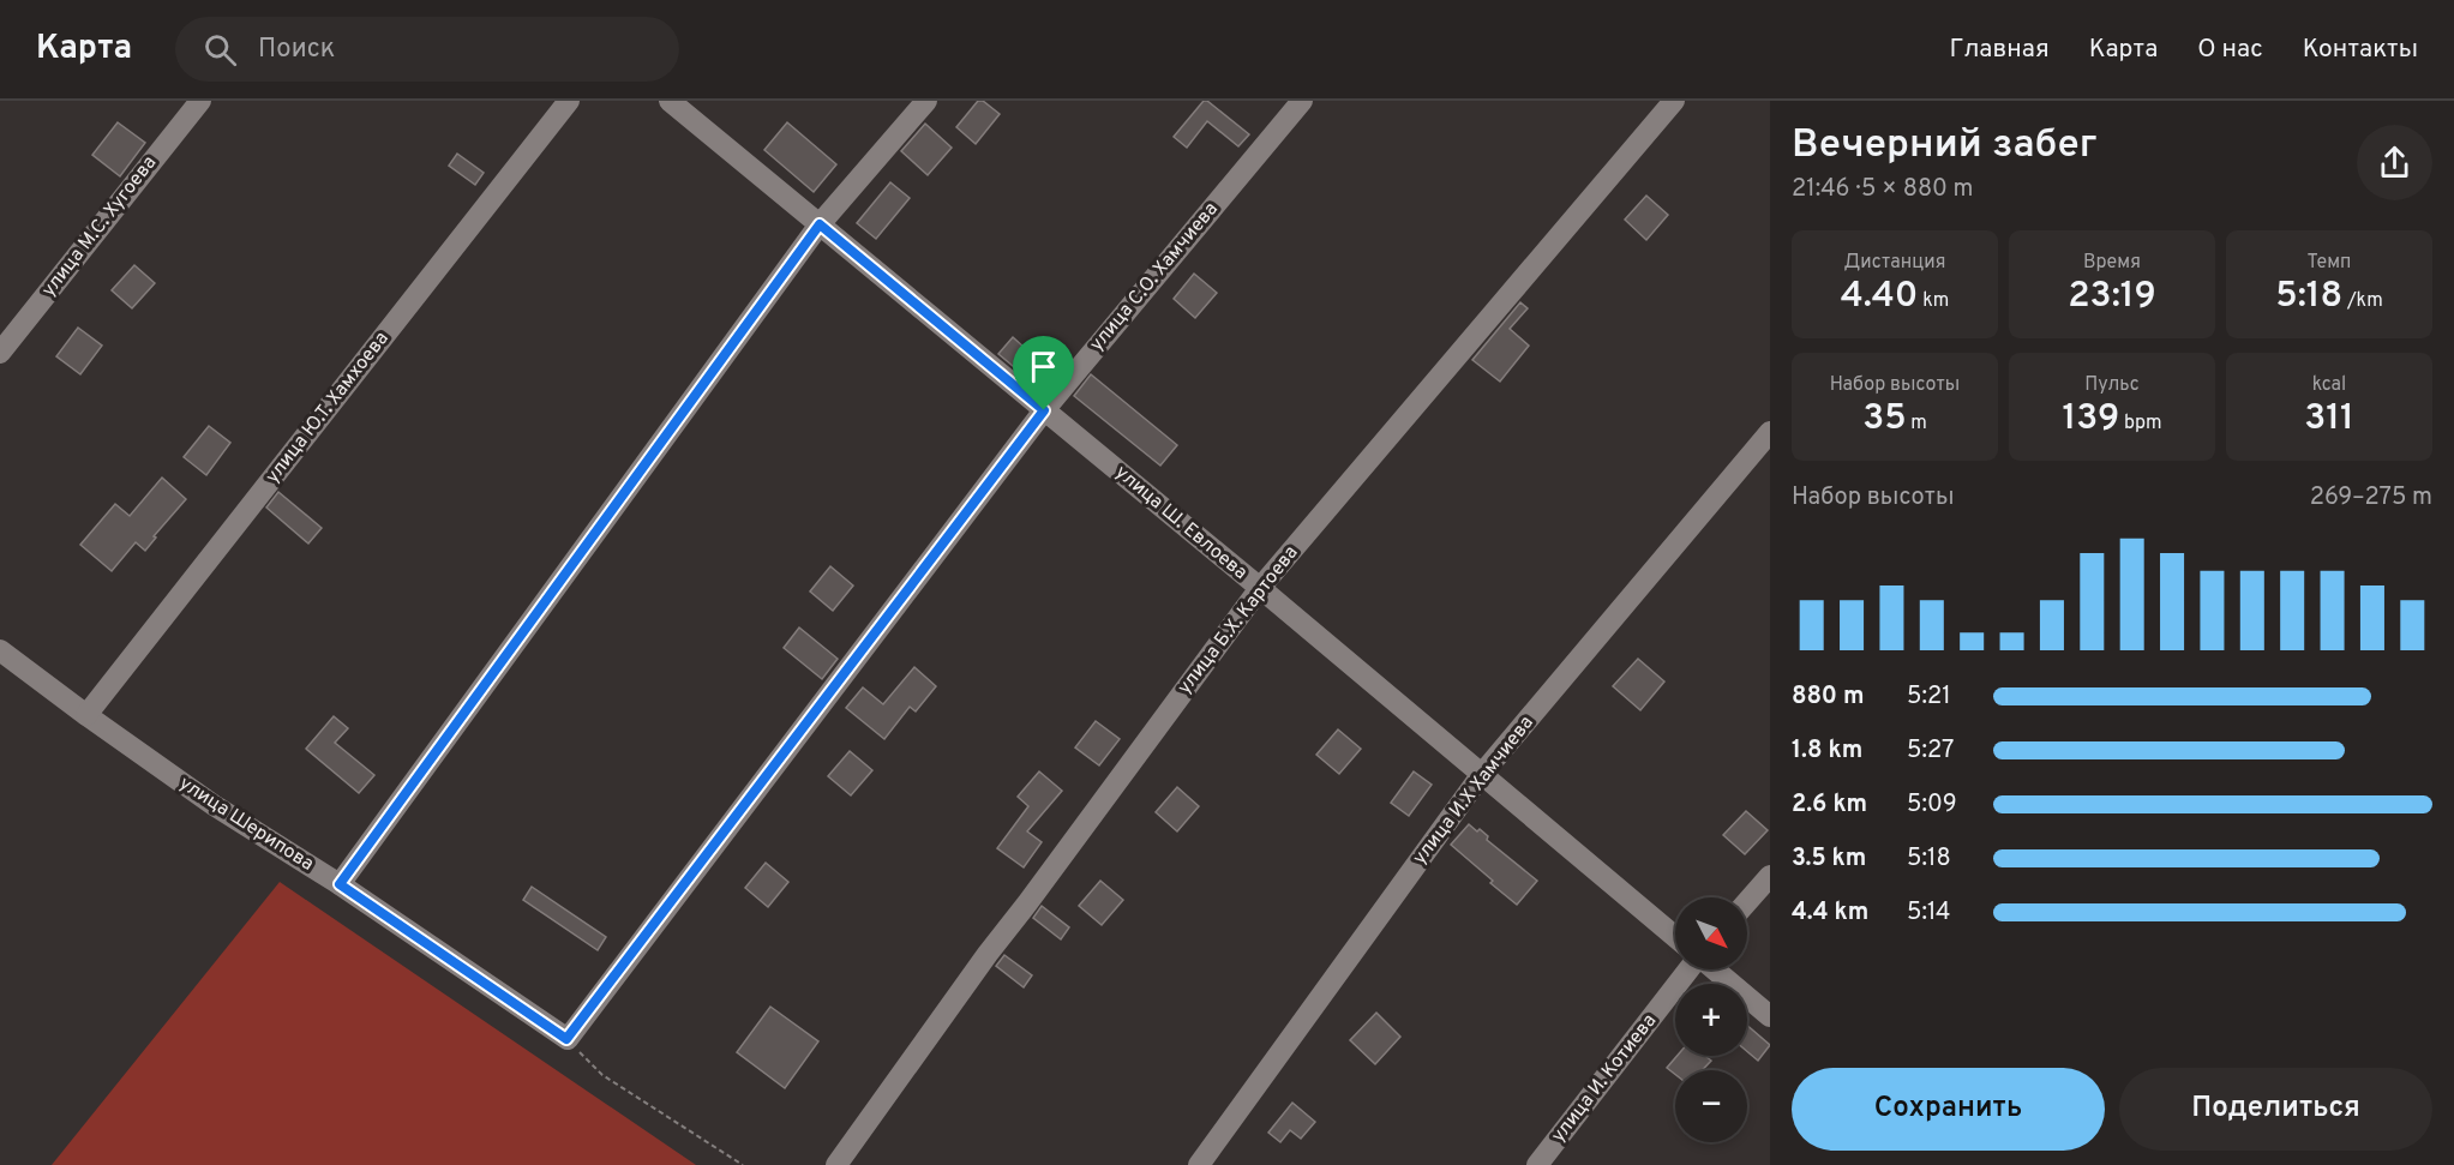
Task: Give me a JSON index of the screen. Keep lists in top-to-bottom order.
{
  "streets": {
    "street": [
      "улица М.С. Хугоева",
      "улица С.О. Хамчиева",
      "улица Ю.Т. Хамхоева",
      "улица Ш. Евлоева",
      "улица Б.Х. Картоева",
      "улица И.Х Хамчиева",
      "улица Шерипова",
      "улица И. Котиева"
    ]
  },
  "crossings": [
    ["улица С.О. Хамчиева", "улица Ш. Евлоева"],
    ["улица С.О. Хамчиева", "улица Шерипова"],
    ["улица Ю.Т. Хамхоева", "улица Шерипова"],
    ["улица Ш. Евлоева", "улица Б.Х. Картоева"],
    ["улица Ш. Евлоева", "улица И.Х Хамчиева"]
  ],
  "north": "bottom right",
  "page": {
    "header": "Карта",
    "search": "Поиск",
    "nav": [
      "Главная",
      "Карта",
      "О нас",
      "Контакты"
    ],
    "heading": ["Вечерний забег", "21:46 · 5 × 880 m"],
    "stats": [
      ["Дистанция", "4.40 km"],
      ["Время", "23:19"],
      ["Темп", "5:18 /km"],
      ["Набор высоты", "35 m"],
      ["Пульс", "139 bpm"],
      ["kcal", "311"]
    ],
    "chart": ["Набор высоты", "269–275 m"],
    "list": [
      {
        "name": "880 m",
        "note": "5:21"
      },
      {
        "name": "1.8 km",
        "note": "5:27"
      },
      {
        "name": "2.6 km",
        "note": "5:09"
      },
      {
        "name": "3.5 km",
        "note": "5:18"
      },
      {
        "name": "4.4 km",
        "note": "5:14"
      }
    ],
    "map_buttons": ["+", "−"],
    "buttons": ["Сохранить", "Поделиться"]
  }
}
